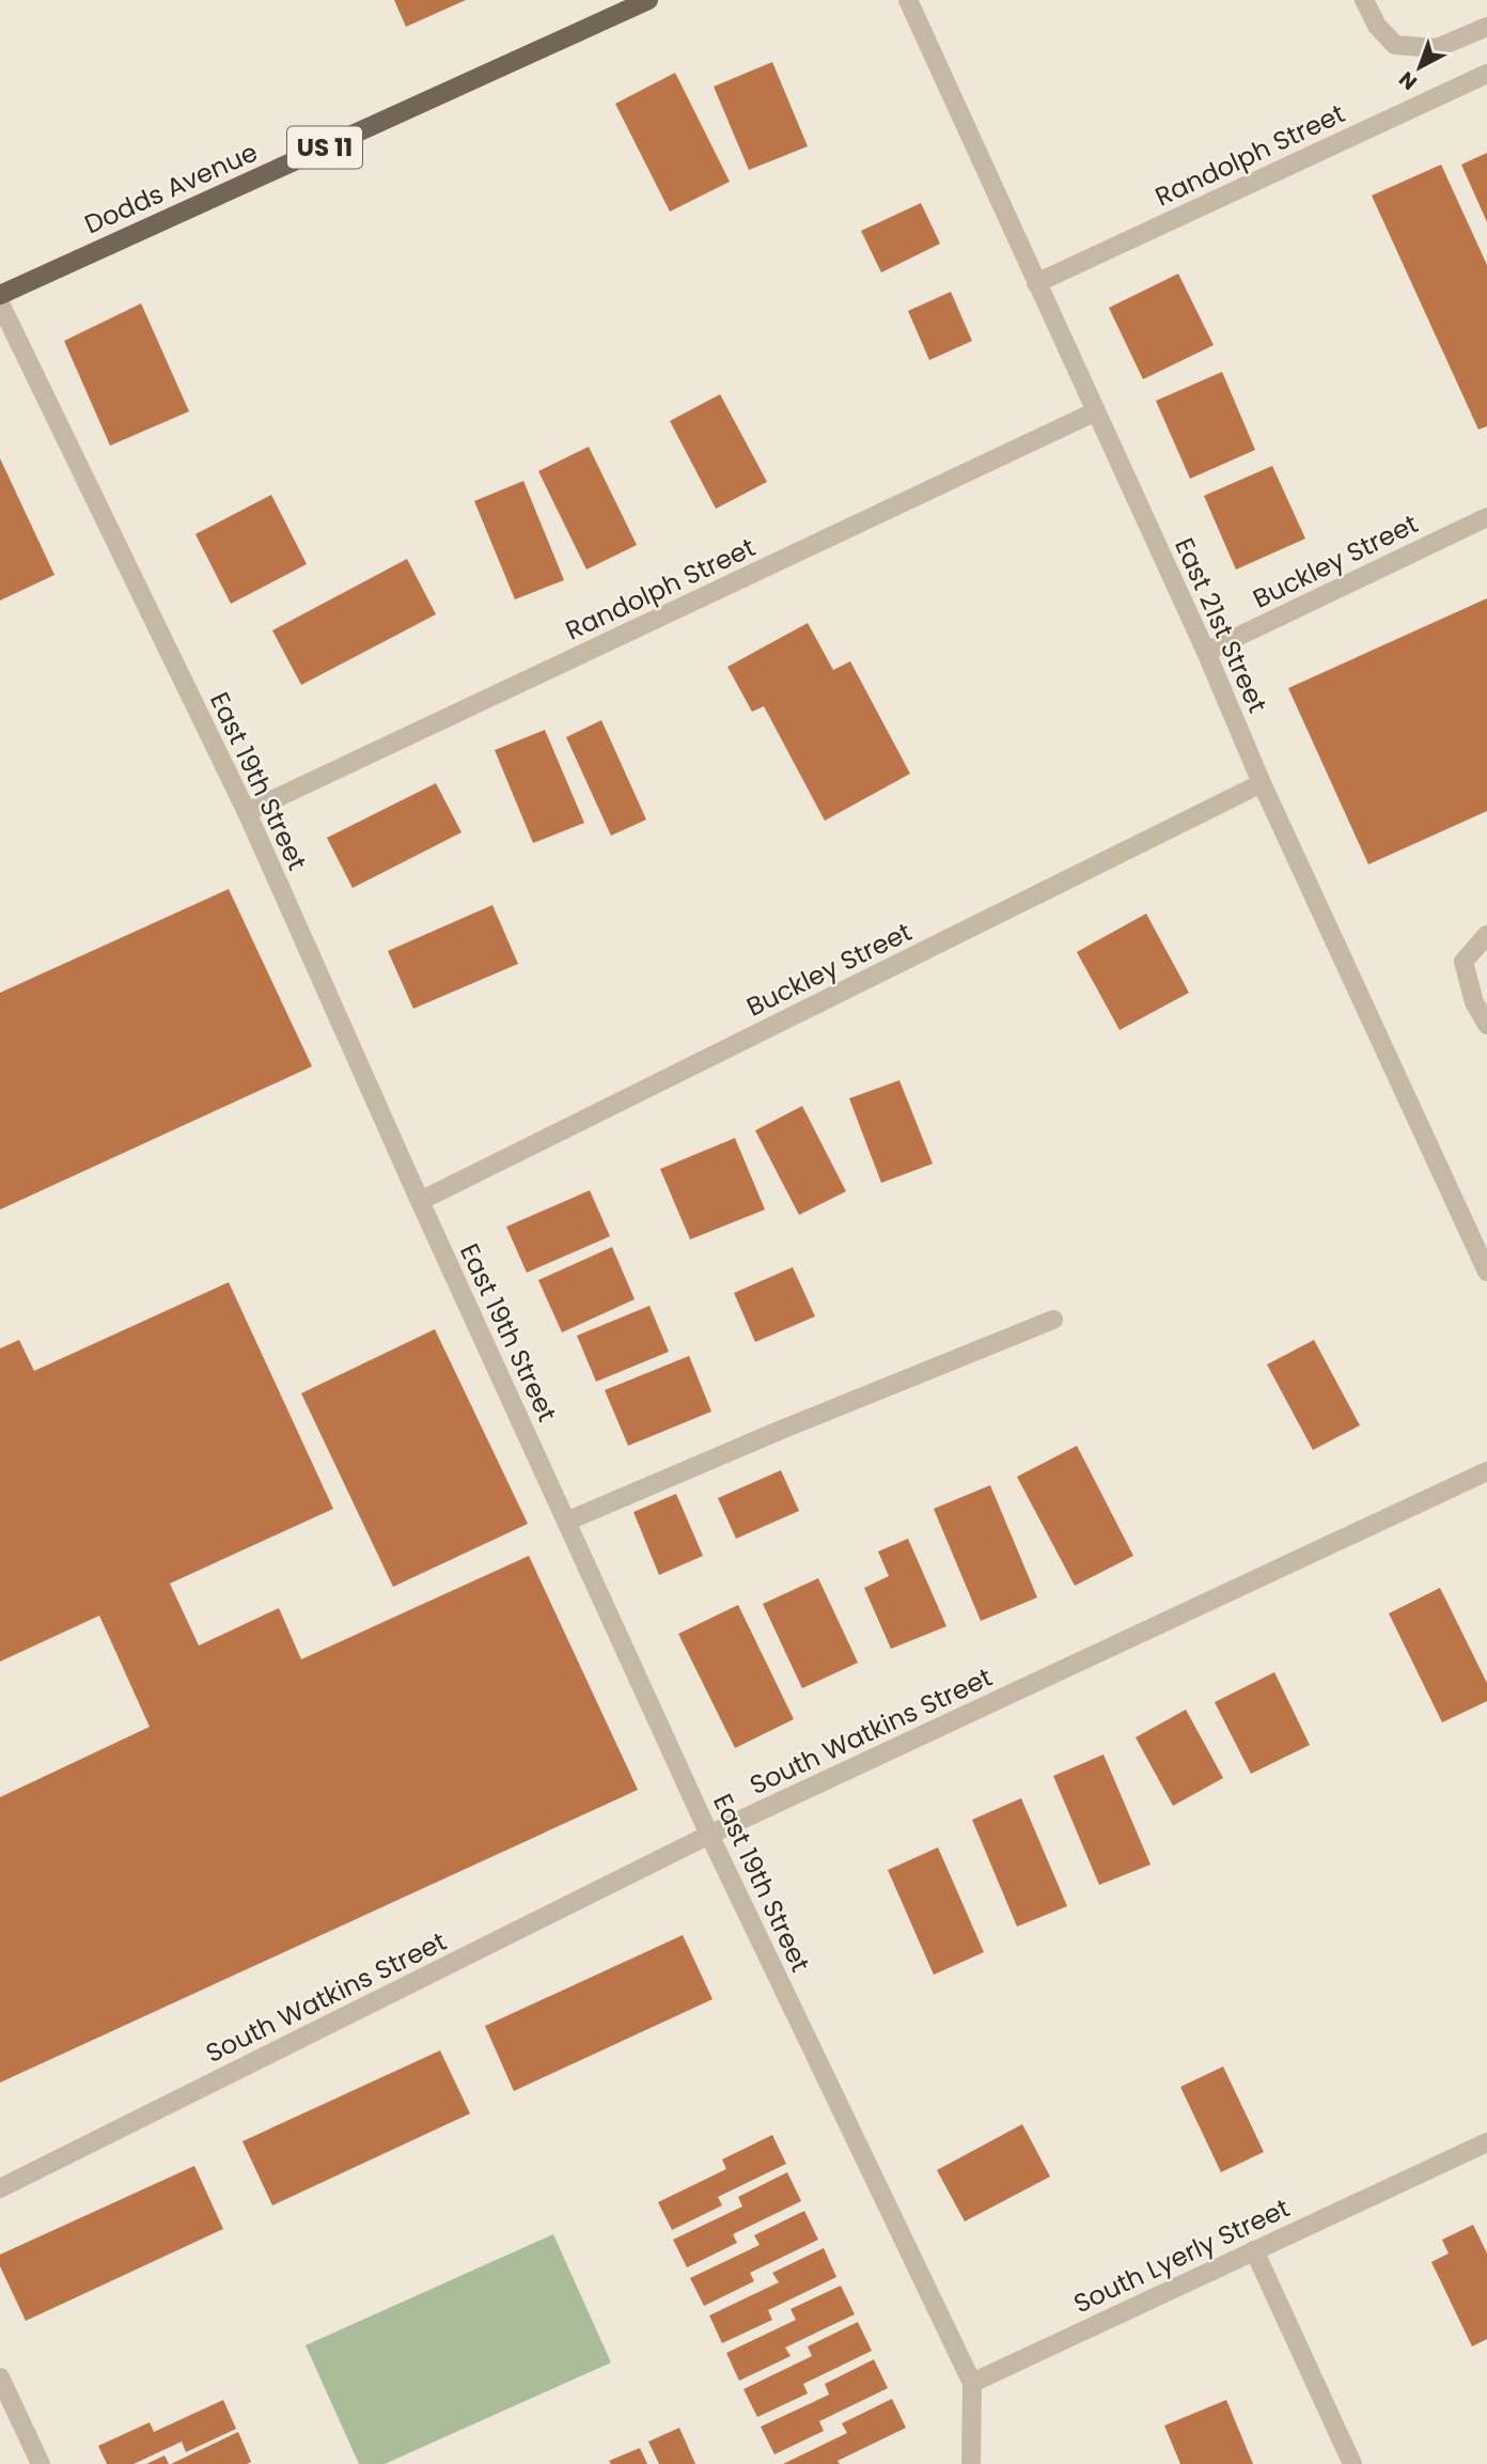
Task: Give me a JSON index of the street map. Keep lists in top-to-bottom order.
{
  "streets": {
    "main road": ["US 11", "Dodds Avenue"],
    "street": [
      "Randolph Street",
      "Buckley Street",
      "East 21st Street",
      "East 19th Street",
      "South Watkins Street",
      "South Lyerly Street"
    ]
  },
  "crossings": [
    ["Randolph Street", "East 21st Street"],
    ["Randolph Street", "East 19th Street"],
    ["Buckley Street", "East 21st Street"],
    ["Buckley Street", "East 19th Street"],
    ["East 19th Street", "South Watkins Street"],
    ["East 19th Street", "South Lyerly Street"]
  ],
  "north": "bottom left"
}
